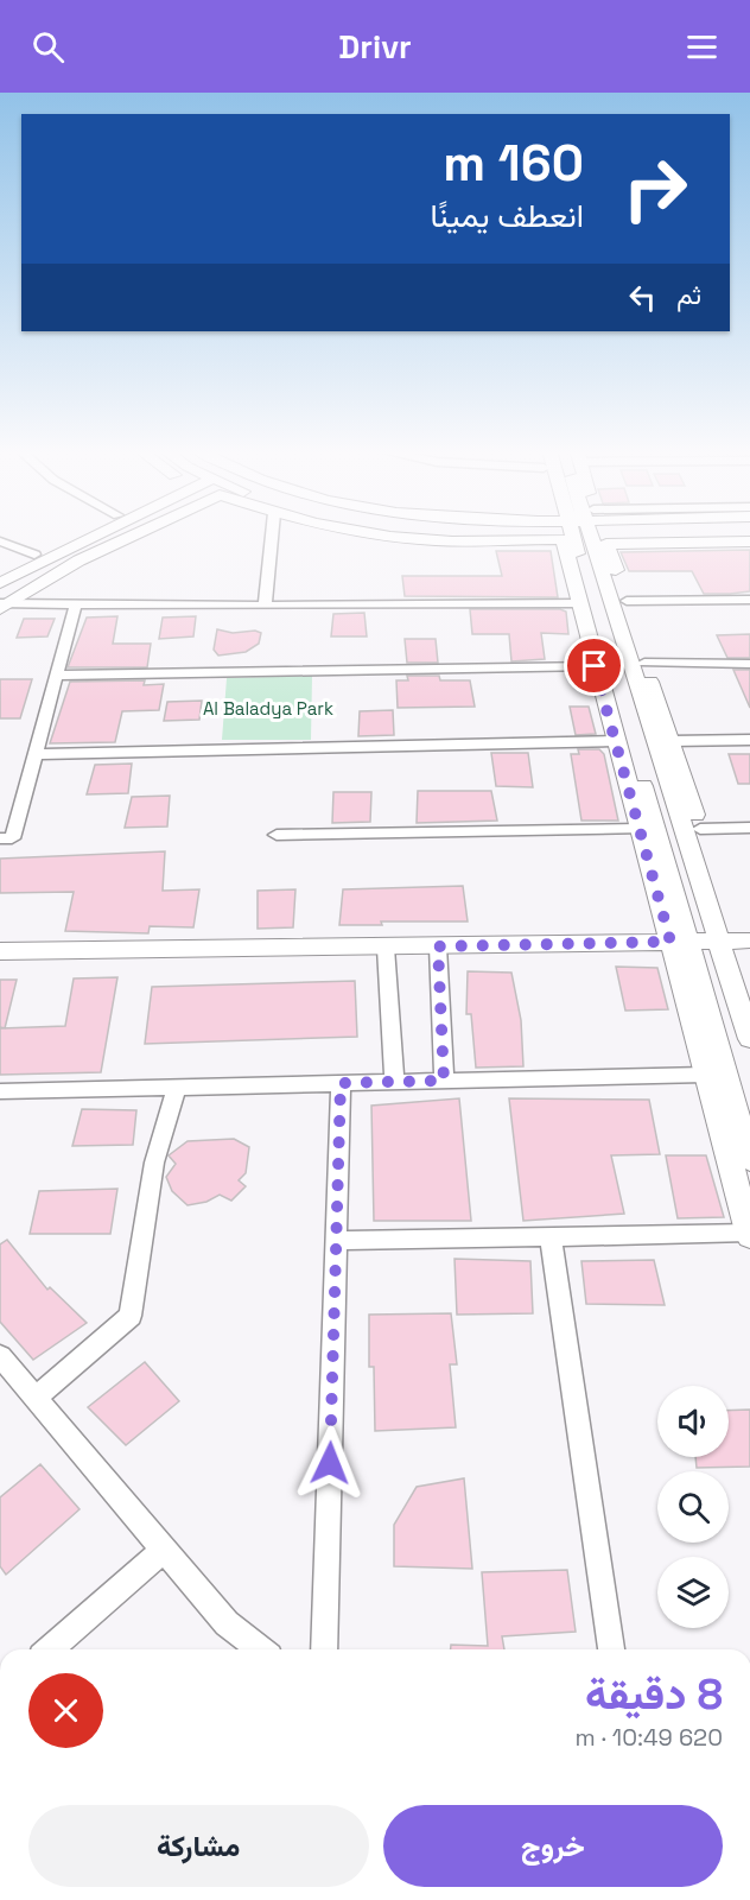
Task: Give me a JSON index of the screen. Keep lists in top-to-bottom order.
{
  "parks": ["Al Baladya Park"],
  "page": {
    "header": "Drivr",
    "turn": ["160 m", "انعطف يمينًا"],
    "then": "ثم",
    "heading": ["8 دقيقة", "620 m · 10:49"],
    "buttons": ["خروج", "مشاركة"]
  }
}
